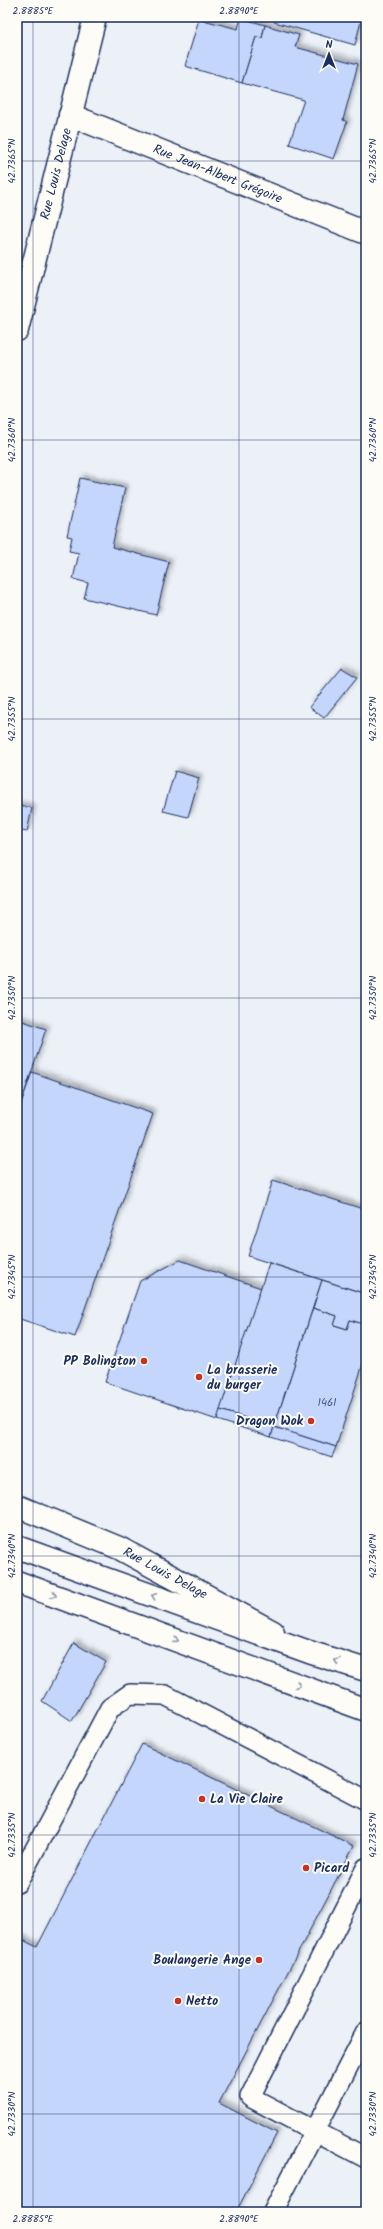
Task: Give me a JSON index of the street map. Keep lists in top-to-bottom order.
{
  "streets": {
    "main road": ["Rue Louis Delage", "Rue Jean-Albert Grégoire"]
  },
  "crossings": [
    ["Rue Louis Delage", "Rue Jean-Albert Grégoire"]
  ],
  "places": [
    "PP Bolington",
    "La brasserie du burger",
    "Dragon Wok",
    "La Vie Claire",
    "Picard",
    "Boulangerie Ange",
    "Netto"
  ],
  "house_numbers": ["1461"],
  "north": "top",
  "coordinates": [
    "2.8885°E",
    "2.8890°E",
    "42.7365°N",
    "42.7360°N",
    "42.7355°N",
    "42.7350°N",
    "42.7345°N",
    "42.7340°N",
    "42.7335°N",
    "42.7330°N"
  ]
}
